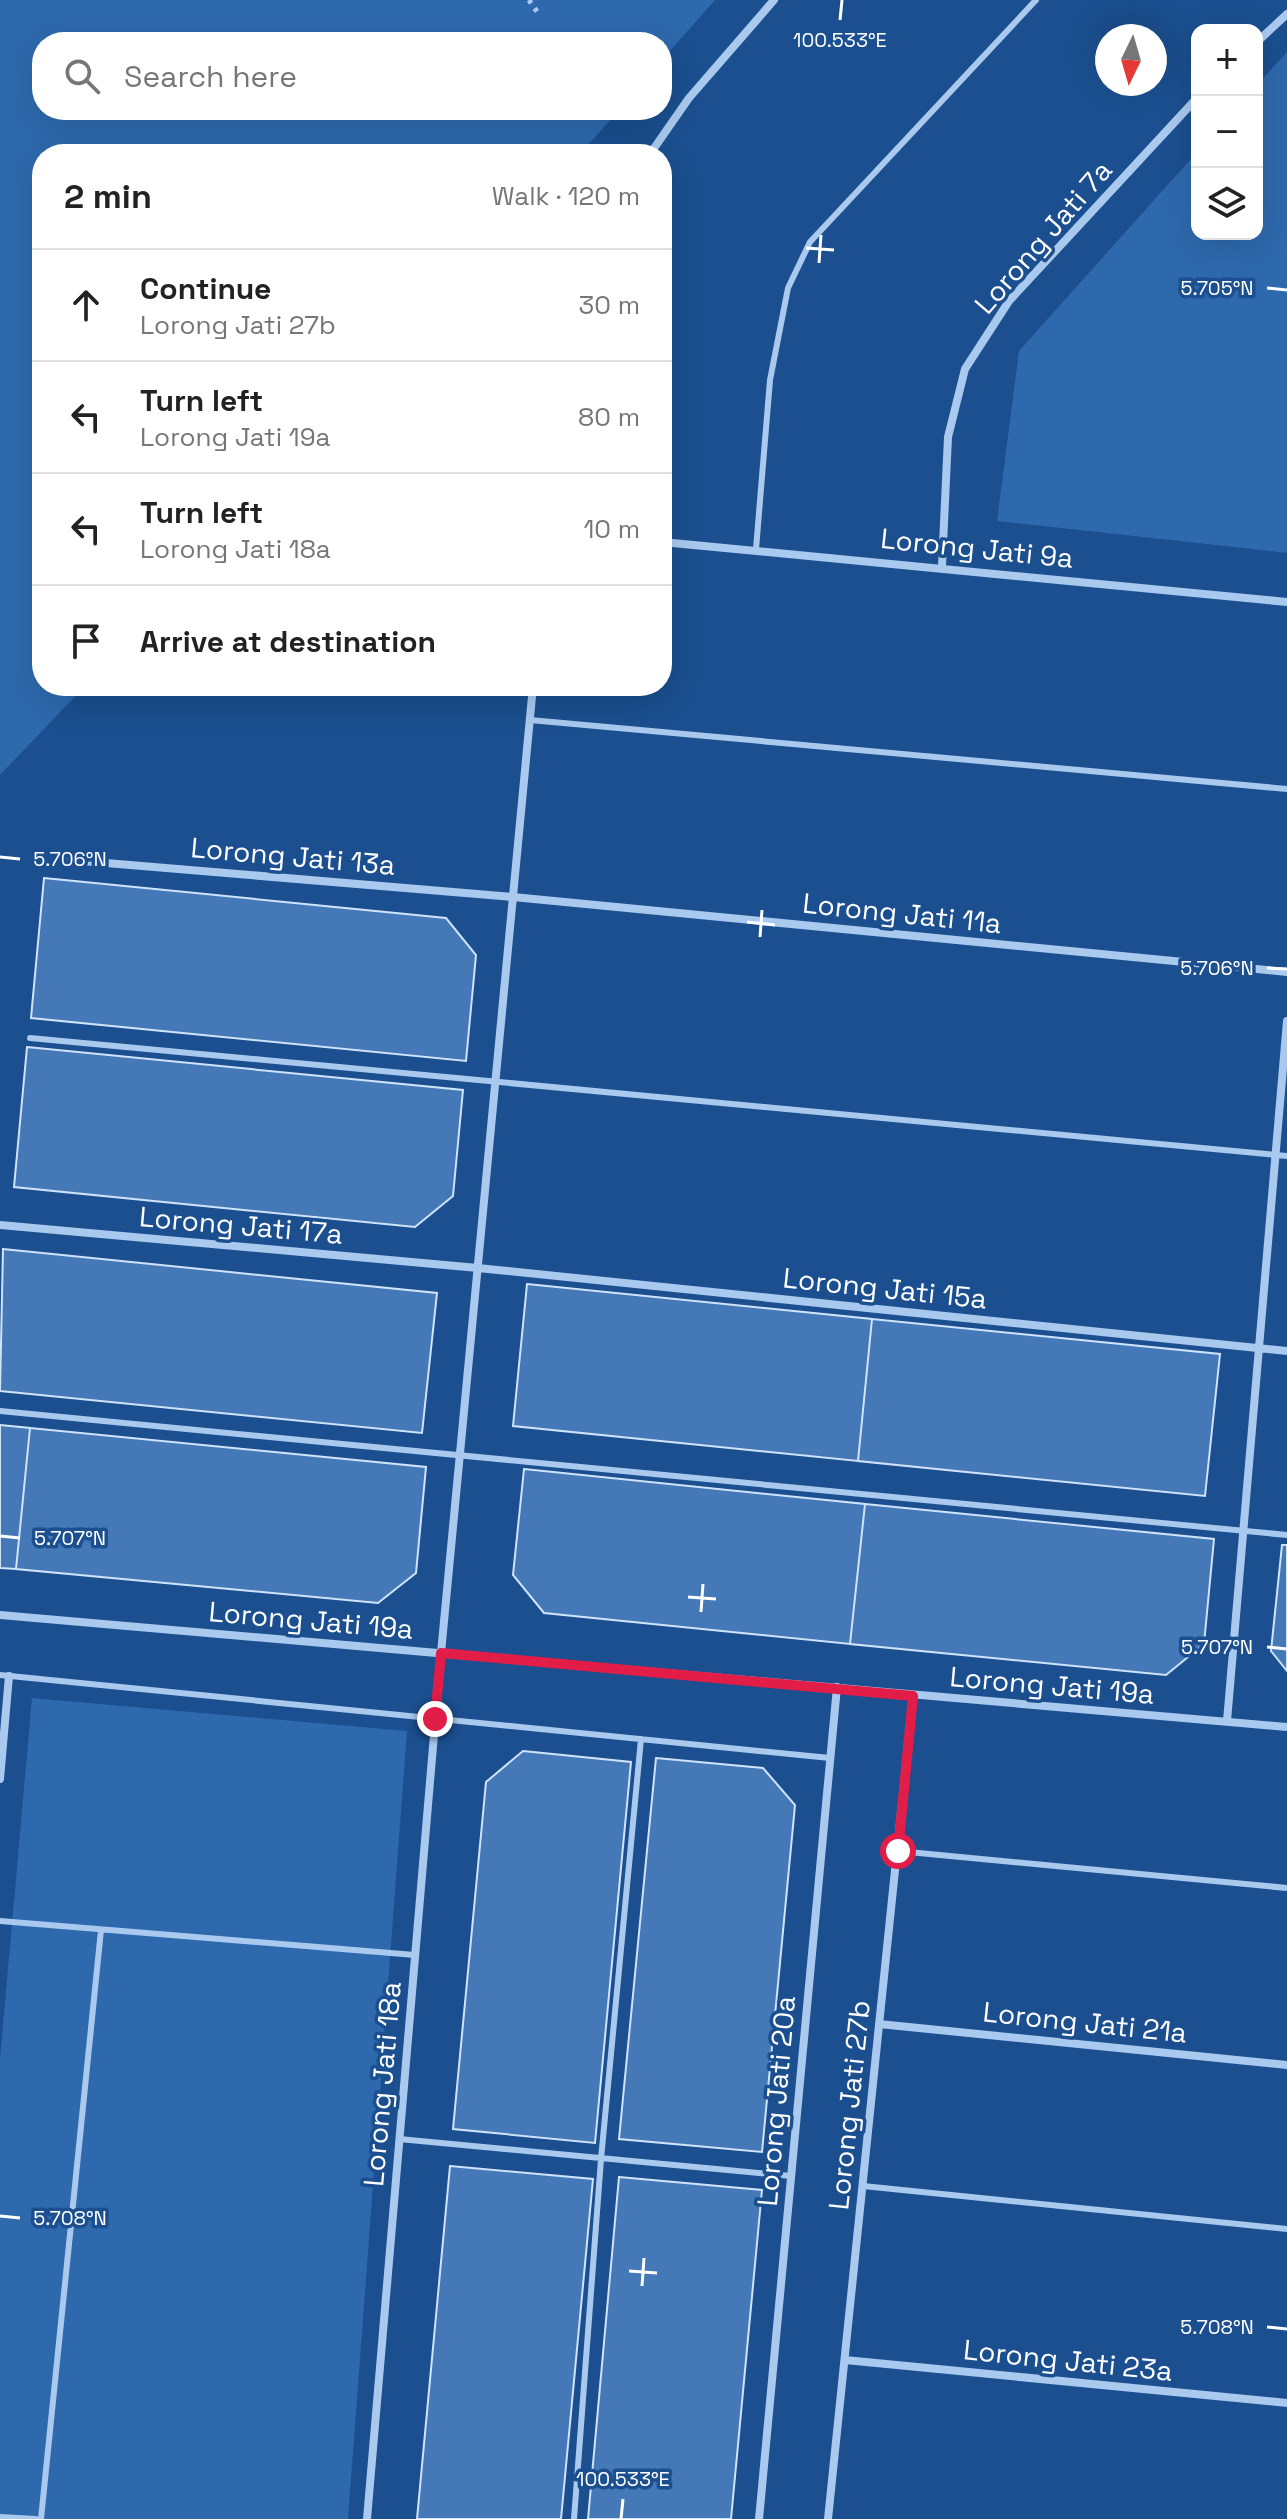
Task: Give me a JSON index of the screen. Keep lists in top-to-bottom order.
{
  "streets": {
    "street": [
      "Lorong Jati 7a",
      "Lorong Jati 9a",
      "Lorong Jati 13a",
      "Lorong Jati 11a",
      "Lorong Jati 17a",
      "Lorong Jati 15a",
      "Lorong Jati 19a",
      "Lorong Jati 21a",
      "Lorong Jati 18a",
      "Lorong Jati 20a",
      "Lorong Jati 27b",
      "Lorong Jati 23a"
    ]
  },
  "crossings": [
    ["Lorong Jati 7a", "Lorong Jati 9a"],
    ["Lorong Jati 13a", "Lorong Jati 11a"],
    ["Lorong Jati 13a", "Lorong Jati 18a"],
    ["Lorong Jati 11a", "Lorong Jati 18a"],
    ["Lorong Jati 17a", "Lorong Jati 15a"],
    ["Lorong Jati 17a", "Lorong Jati 18a"],
    ["Lorong Jati 15a", "Lorong Jati 18a"],
    ["Lorong Jati 19a", "Lorong Jati 18a"],
    ["Lorong Jati 19a", "Lorong Jati 20a"],
    ["Lorong Jati 19a", "Lorong Jati 27b"],
    ["Lorong Jati 21a", "Lorong Jati 27b"],
    ["Lorong Jati 27b", "Lorong Jati 23a"]
  ],
  "north": "bottom",
  "page": {
    "map_buttons": ["+", "−"],
    "search": "Search here",
    "heading": ["2 min", "Walk · 120 m"],
    "list": [
      ["Continue", "Lorong Jati 27b", "30 m"],
      ["Turn left", "Lorong Jati 19a", "80 m"],
      ["Turn left", "Lorong Jati 18a", "10 m"],
      "Arrive at destination"
    ]
  },
  "coordinates": [
    "100.533°E",
    "5.705°N",
    "5.706°N",
    "5.707°N",
    "5.708°N"
  ]
}
